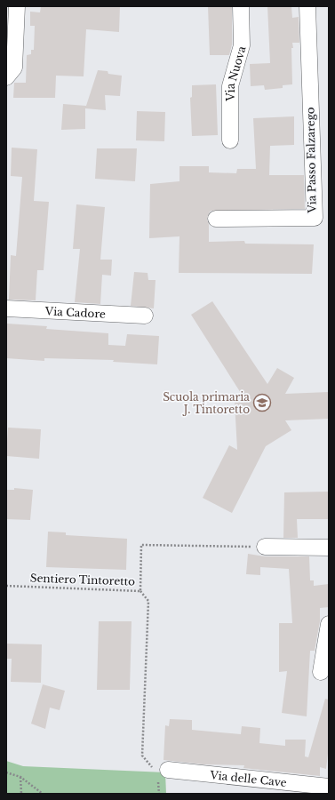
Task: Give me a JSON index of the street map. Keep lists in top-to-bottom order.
{
  "streets": {
    "street": [
      "Via Nuova",
      "Via Passo Falzarego",
      "Via Cadore",
      "Via delle Cave"
    ],
    "path": ["Sentiero Tintoretto"]
  },
  "places": {
    "school or university": ["Scuola primaria J. Tintoretto"]
  }
}
